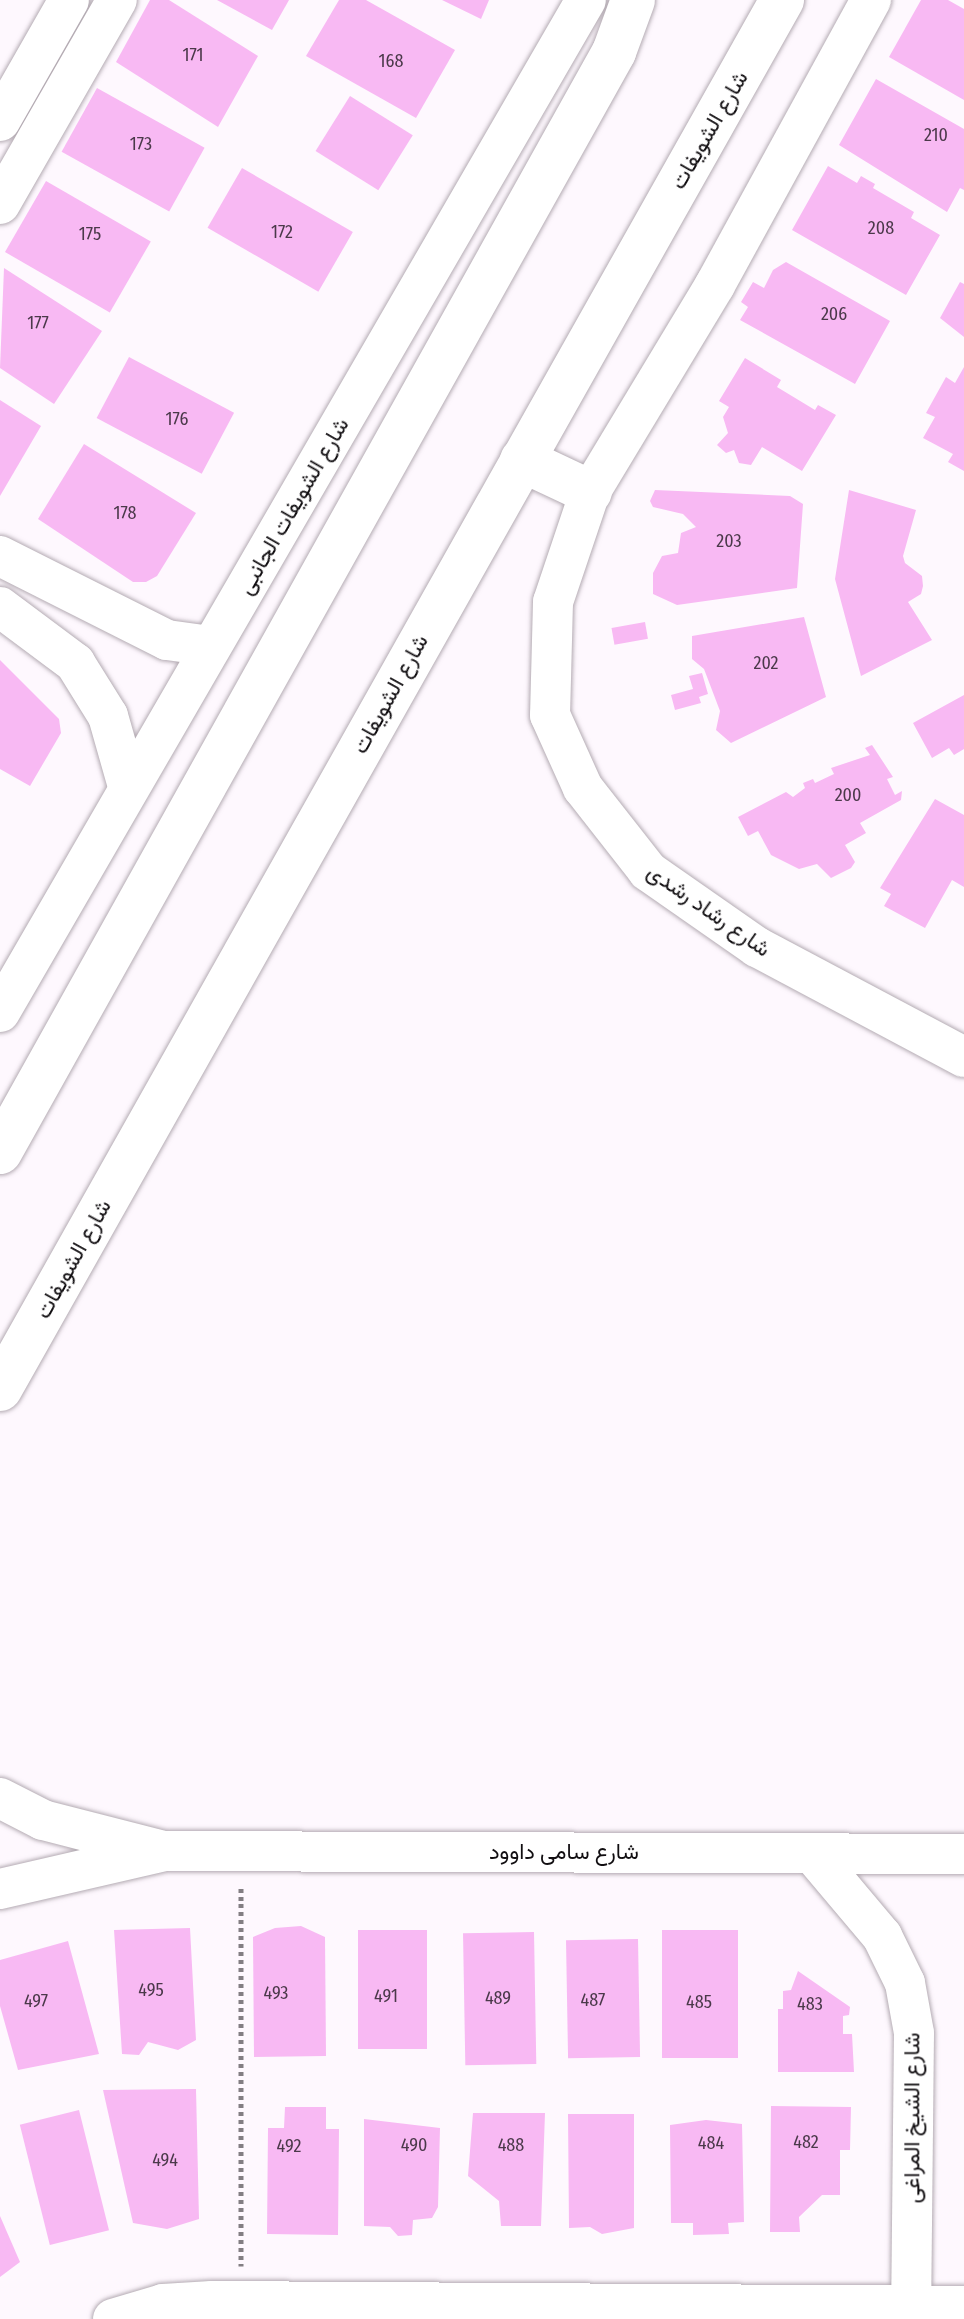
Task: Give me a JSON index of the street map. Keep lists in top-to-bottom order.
{
  "streets": {
    "main road": ["شارع الشويفات"],
    "street": [
      "شارع الشويفات الجانبى",
      "شارع رشاد رشدى",
      "شارع سامى داوود",
      "شارع الشيخ المراغى"
    ]
  },
  "crossings": [
    ["شارع سامى داوود", "شارع الشيخ المراغى"]
  ],
  "house_numbers": [
    "171",
    "168",
    "210",
    "173",
    "208",
    "172",
    "175",
    "206",
    "177",
    "176",
    "178",
    "203",
    "202",
    "200",
    "495",
    "493",
    "491",
    "489",
    "487",
    "497",
    "485",
    "483",
    "482",
    "484",
    "490",
    "488",
    "492",
    "494"
  ]
}
